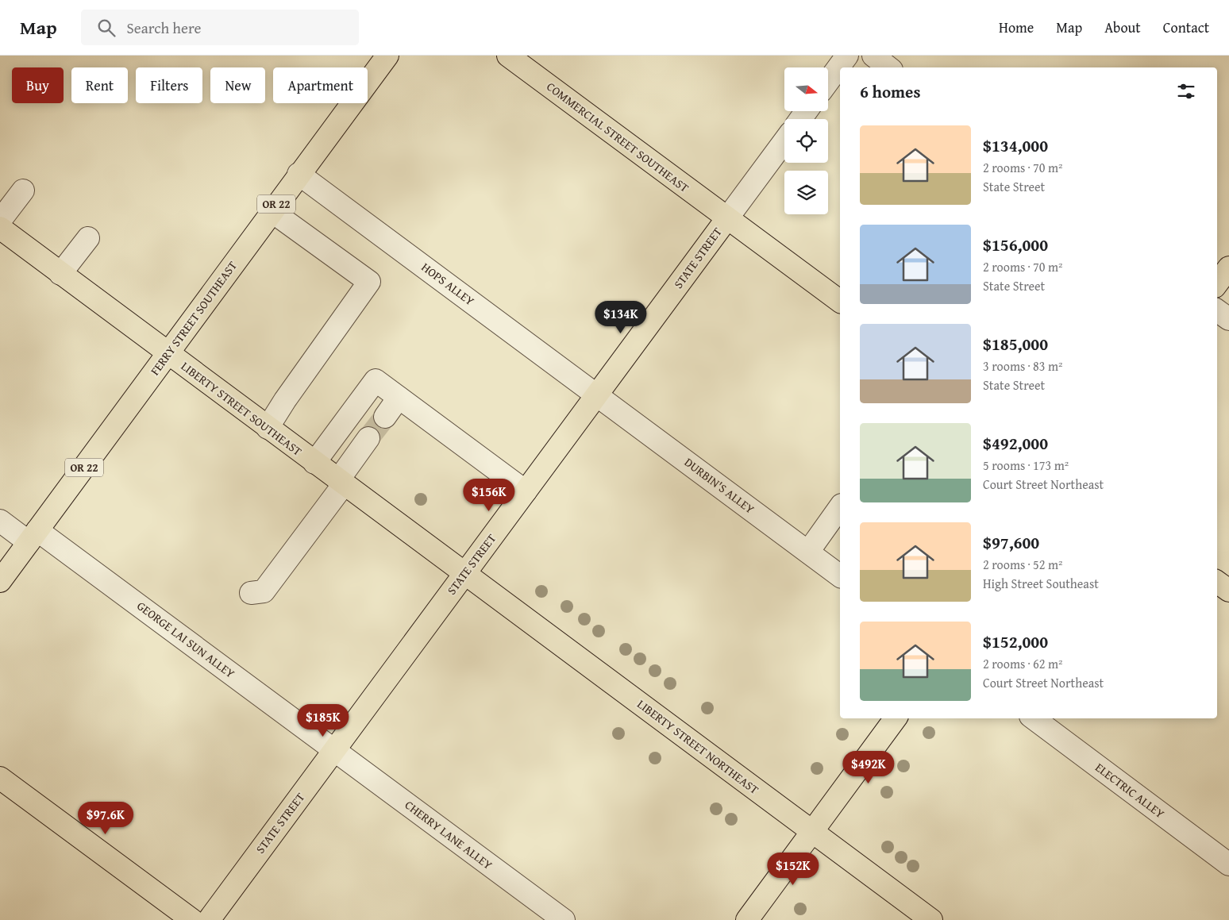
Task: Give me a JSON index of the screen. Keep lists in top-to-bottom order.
{
  "streets": {
    "main road": [
      "COMMERCIAL STREET SOUTHEAST",
      "OR 22",
      "STATE STREET",
      "FERRY STREET SOUTHEAST",
      "LIBERTY STREET SOUTHEAST",
      "LIBERTY STREET NORTHEAST"
    ],
    "street": [
      "HOPS ALLEY",
      "DURBIN'S ALLEY",
      "GEORGE LAI SUN ALLEY",
      "ELECTRIC ALLEY",
      "CHERRY LANE ALLEY"
    ]
  },
  "crossings": [
    ["COMMERCIAL STREET SOUTHEAST", "STATE STREET"],
    ["STATE STREET", "HOPS ALLEY"],
    ["STATE STREET", "LIBERTY STREET SOUTHEAST"],
    ["STATE STREET", "DURBIN'S ALLEY"],
    ["STATE STREET", "GEORGE LAI SUN ALLEY"],
    ["STATE STREET", "LIBERTY STREET NORTHEAST"],
    ["STATE STREET", "CHERRY LANE ALLEY"],
    ["HOPS ALLEY", "FERRY STREET SOUTHEAST"],
    ["HOPS ALLEY", "DURBIN'S ALLEY"],
    ["FERRY STREET SOUTHEAST", "LIBERTY STREET SOUTHEAST"],
    ["FERRY STREET SOUTHEAST", "GEORGE LAI SUN ALLEY"],
    ["LIBERTY STREET SOUTHEAST", "LIBERTY STREET NORTHEAST"],
    ["GEORGE LAI SUN ALLEY", "CHERRY LANE ALLEY"]
  ],
  "north": "right",
  "page": {
    "header": "Map",
    "search": "Search here",
    "nav": [
      "Home",
      "Map",
      "About",
      "Contact"
    ],
    "chip": [
      "Buy",
      "Rent",
      "Filters",
      "New",
      "Apartment"
    ],
    "heading": "6 homes",
    "list": [
      {
        "name": "$134,000",
        "note": "2 rooms · 70 m² · State Street"
      },
      {
        "name": "$156,000",
        "note": "2 rooms · 70 m² · State Street"
      },
      {
        "name": "$185,000",
        "note": "3 rooms · 83 m² · State Street"
      },
      {
        "name": "$492,000",
        "note": "5 rooms · 173 m² · Court Street Northeast"
      },
      {
        "name": "$97,600",
        "note": "2 rooms · 52 m² · High Street Southeast"
      },
      {
        "name": "$152,000",
        "note": "2 rooms · 62 m² · Court Street Northeast"
      }
    ],
    "price": [
      "$134K",
      "$156K",
      "$185K",
      "$492K",
      "$97.6K",
      "$152K"
    ]
  }
}
